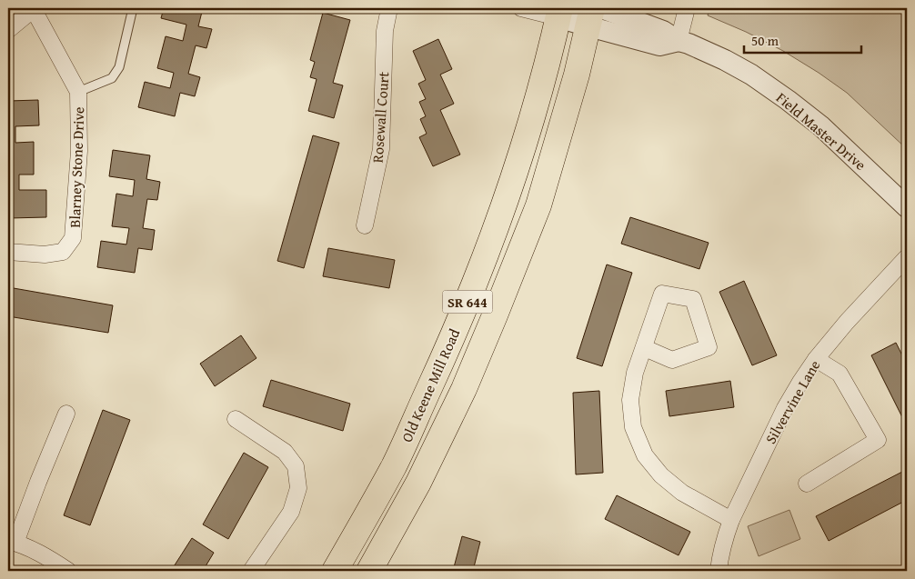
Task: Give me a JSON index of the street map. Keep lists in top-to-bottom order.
{
  "streets": {
    "main road": ["SR 644", "Old Keene Mill Road"],
    "street": [
      "Rosewall Court",
      "Field Master Drive",
      "Blarney Stone Drive",
      "Silvervine Lane"
    ]
  },
  "scale_bar": "50 m"
}
